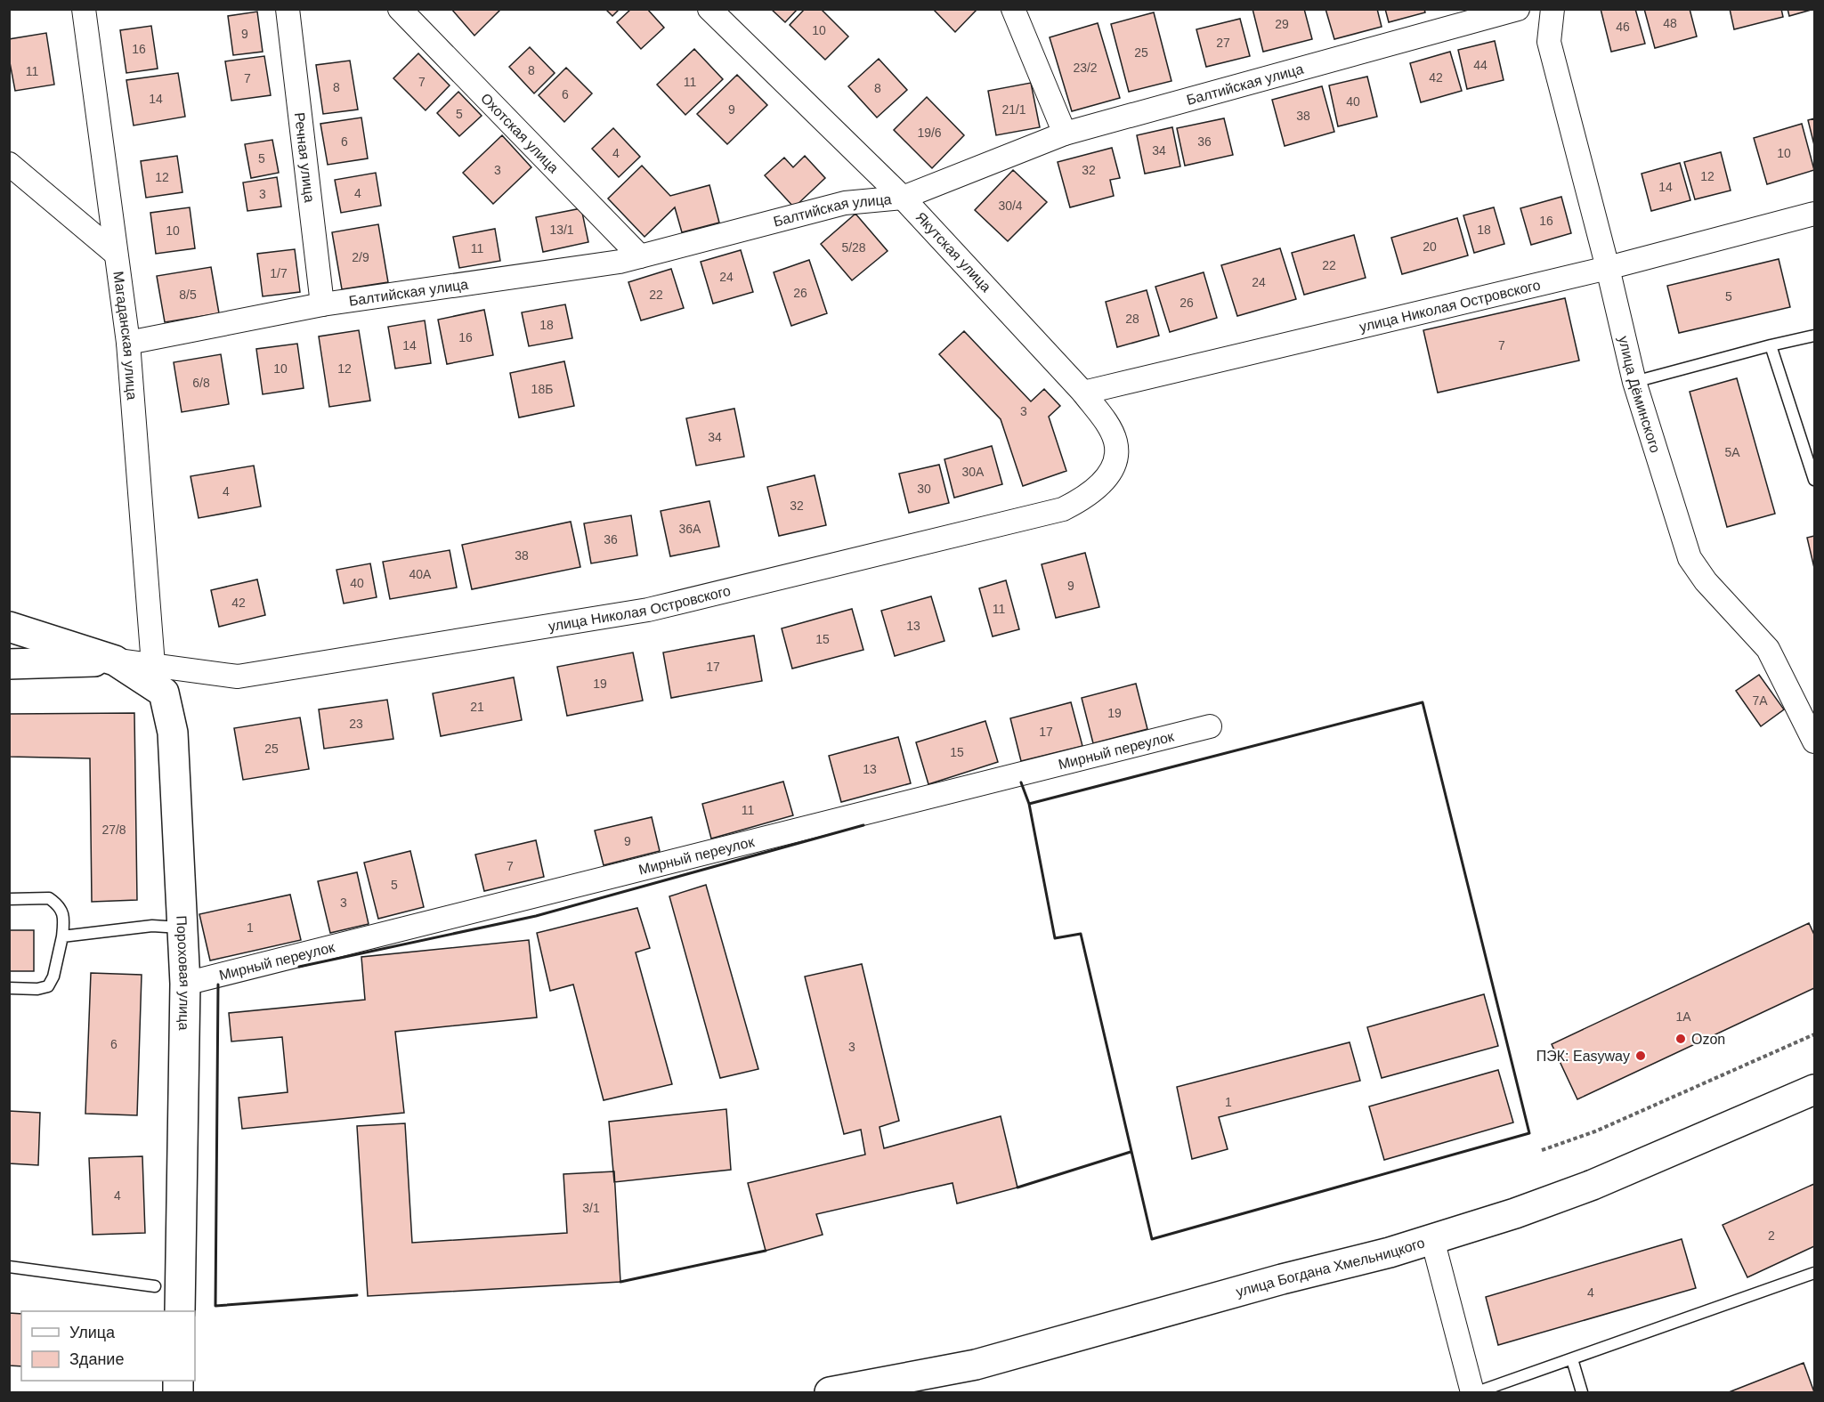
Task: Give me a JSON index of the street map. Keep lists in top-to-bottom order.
{
  "streets": {
    "main road": ["улица Николая Островского", "Пороховая улица", "улица Богдана Хмельницкого"],
    "street": [
      "Балтийская улица",
      "Охотская улица",
      "Речная улица",
      "Якутская улица",
      "Магаданская улица",
      "улица Дёминского",
      "Мирный переулок"
    ]
  },
  "crossings": [
    ["Балтийская улица", "Охотская улица"],
    ["Балтийская улица", "Речная улица"],
    ["Балтийская улица", "Якутская улица"],
    ["Балтийская улица", "Магаданская улица"],
    ["Якутская улица", "улица Николая Островского"],
    ["улица Николая Островского", "Магаданская улица"],
    ["улица Николая Островского", "улица Дёминского"],
    ["улица Николая Островского", "Пороховая улица"],
    ["Мирный переулок", "Пороховая улица"]
  ],
  "places": ["Ozon", "ПЭК: Easyway"],
  "house_numbers": [
    "48",
    "29",
    "46",
    "10",
    "9",
    "27",
    "16",
    "25",
    "44",
    "23/2",
    "8",
    "11",
    "42",
    "7",
    "7",
    "11",
    "8",
    "8",
    "6",
    "14",
    "40",
    "9",
    "21/1",
    "5",
    "38",
    "19/6",
    "6",
    "36",
    "34",
    "4",
    "10",
    "5",
    "3",
    "32",
    "12",
    "12",
    "14",
    "4",
    "3",
    "30/4",
    "16",
    "13/1",
    "18",
    "10",
    "20",
    "5/28",
    "11",
    "2/9",
    "22",
    "1/7",
    "24",
    "24",
    "26",
    "8/5",
    "22",
    "5",
    "26",
    "28",
    "18",
    "16",
    "14",
    "7",
    "10",
    "12",
    "6/8",
    "18Б",
    "3",
    "34",
    "5А",
    "30А",
    "30",
    "4",
    "32",
    "36А",
    "36",
    "38",
    "40А",
    "40",
    "9",
    "42",
    "11",
    "13",
    "15",
    "17",
    "19",
    "7А",
    "21",
    "19",
    "23",
    "17",
    "25",
    "15",
    "13",
    "11",
    "27/8",
    "9",
    "7",
    "5",
    "3",
    "1",
    "1А",
    "6",
    "3",
    "1",
    "4",
    "3/1",
    "2",
    "4"
  ],
  "legend": ["Улица", "Здание"]
}
